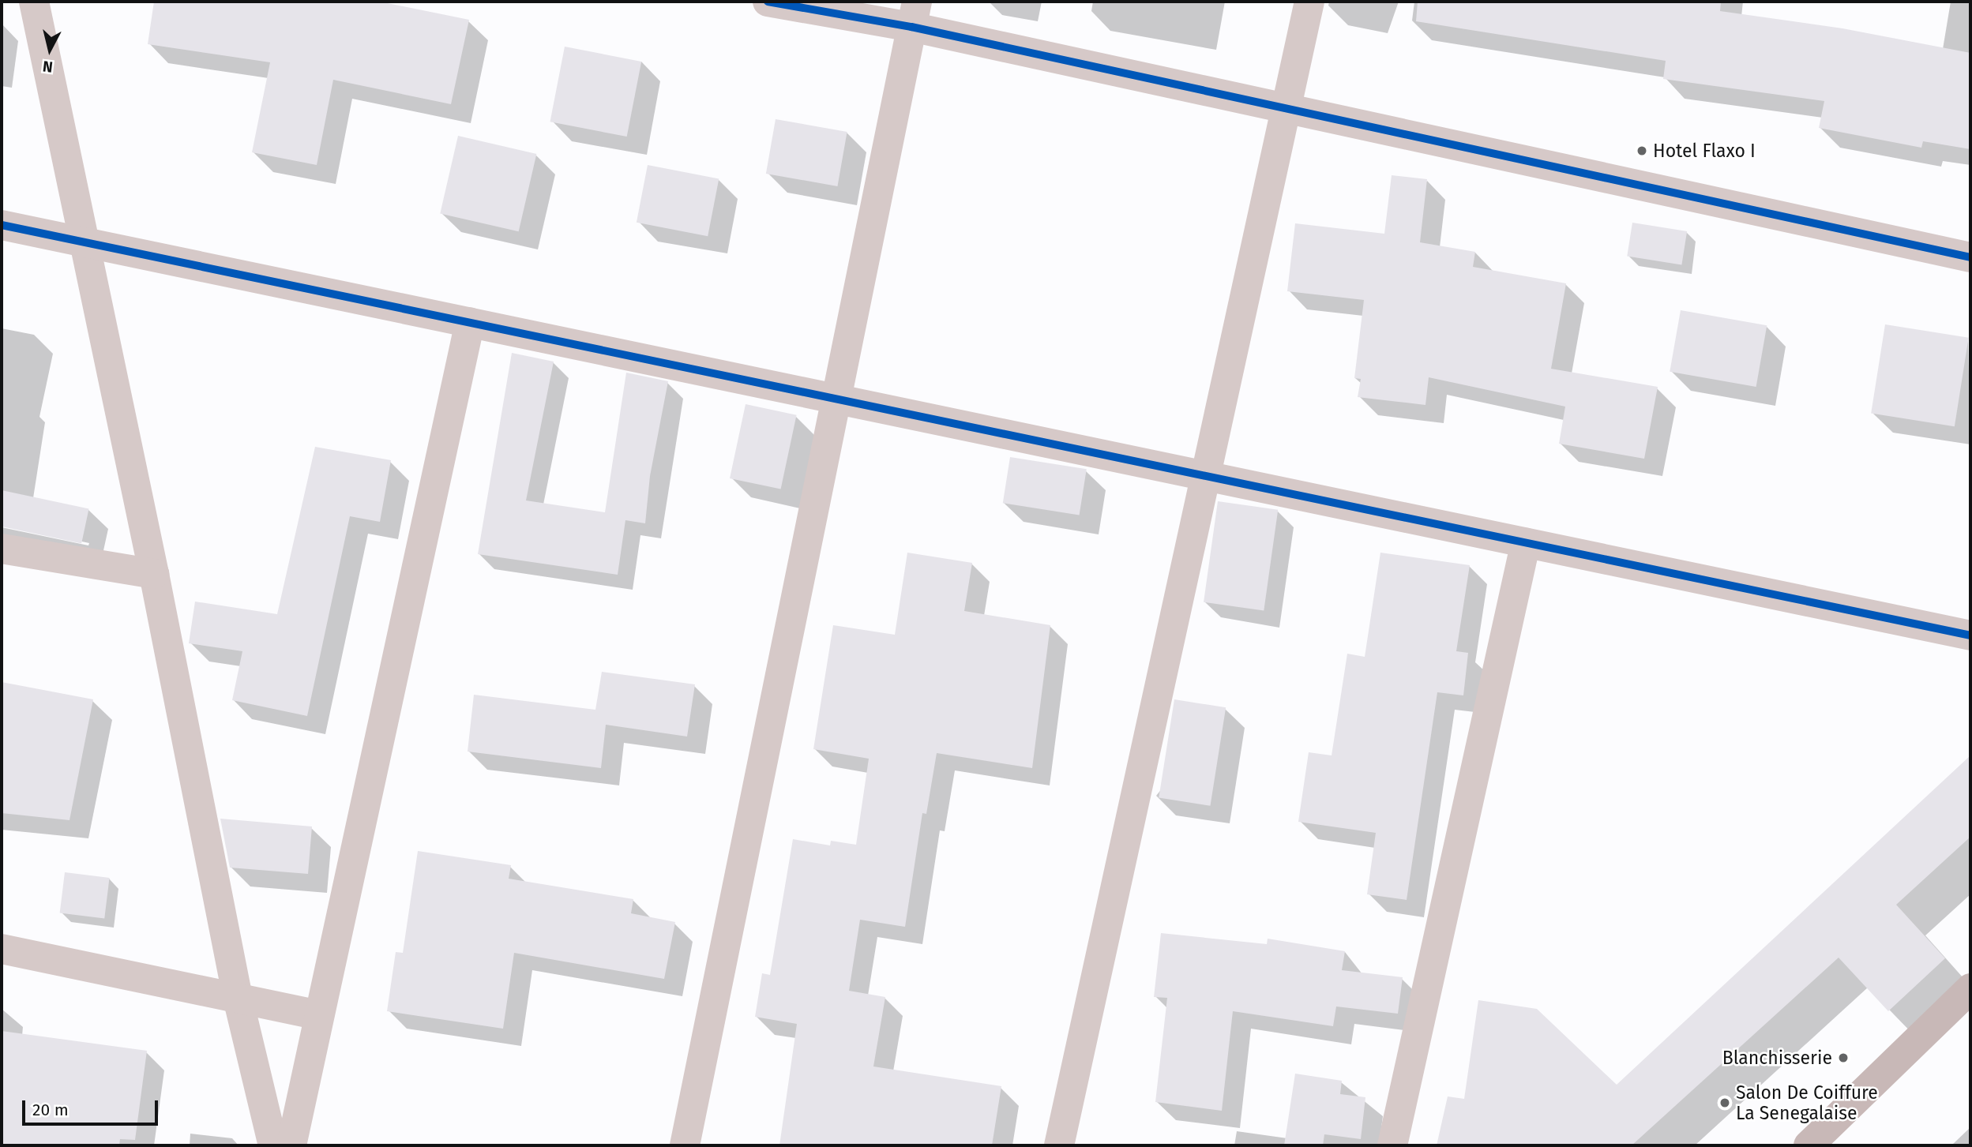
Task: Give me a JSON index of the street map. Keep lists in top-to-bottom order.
{
  "places": ["Hotel Flaxo I", "Blanchisserie", "Salon De Coiffure La Senegalaise"],
  "scale_bar": "20 m",
  "north": "bottom"
}
